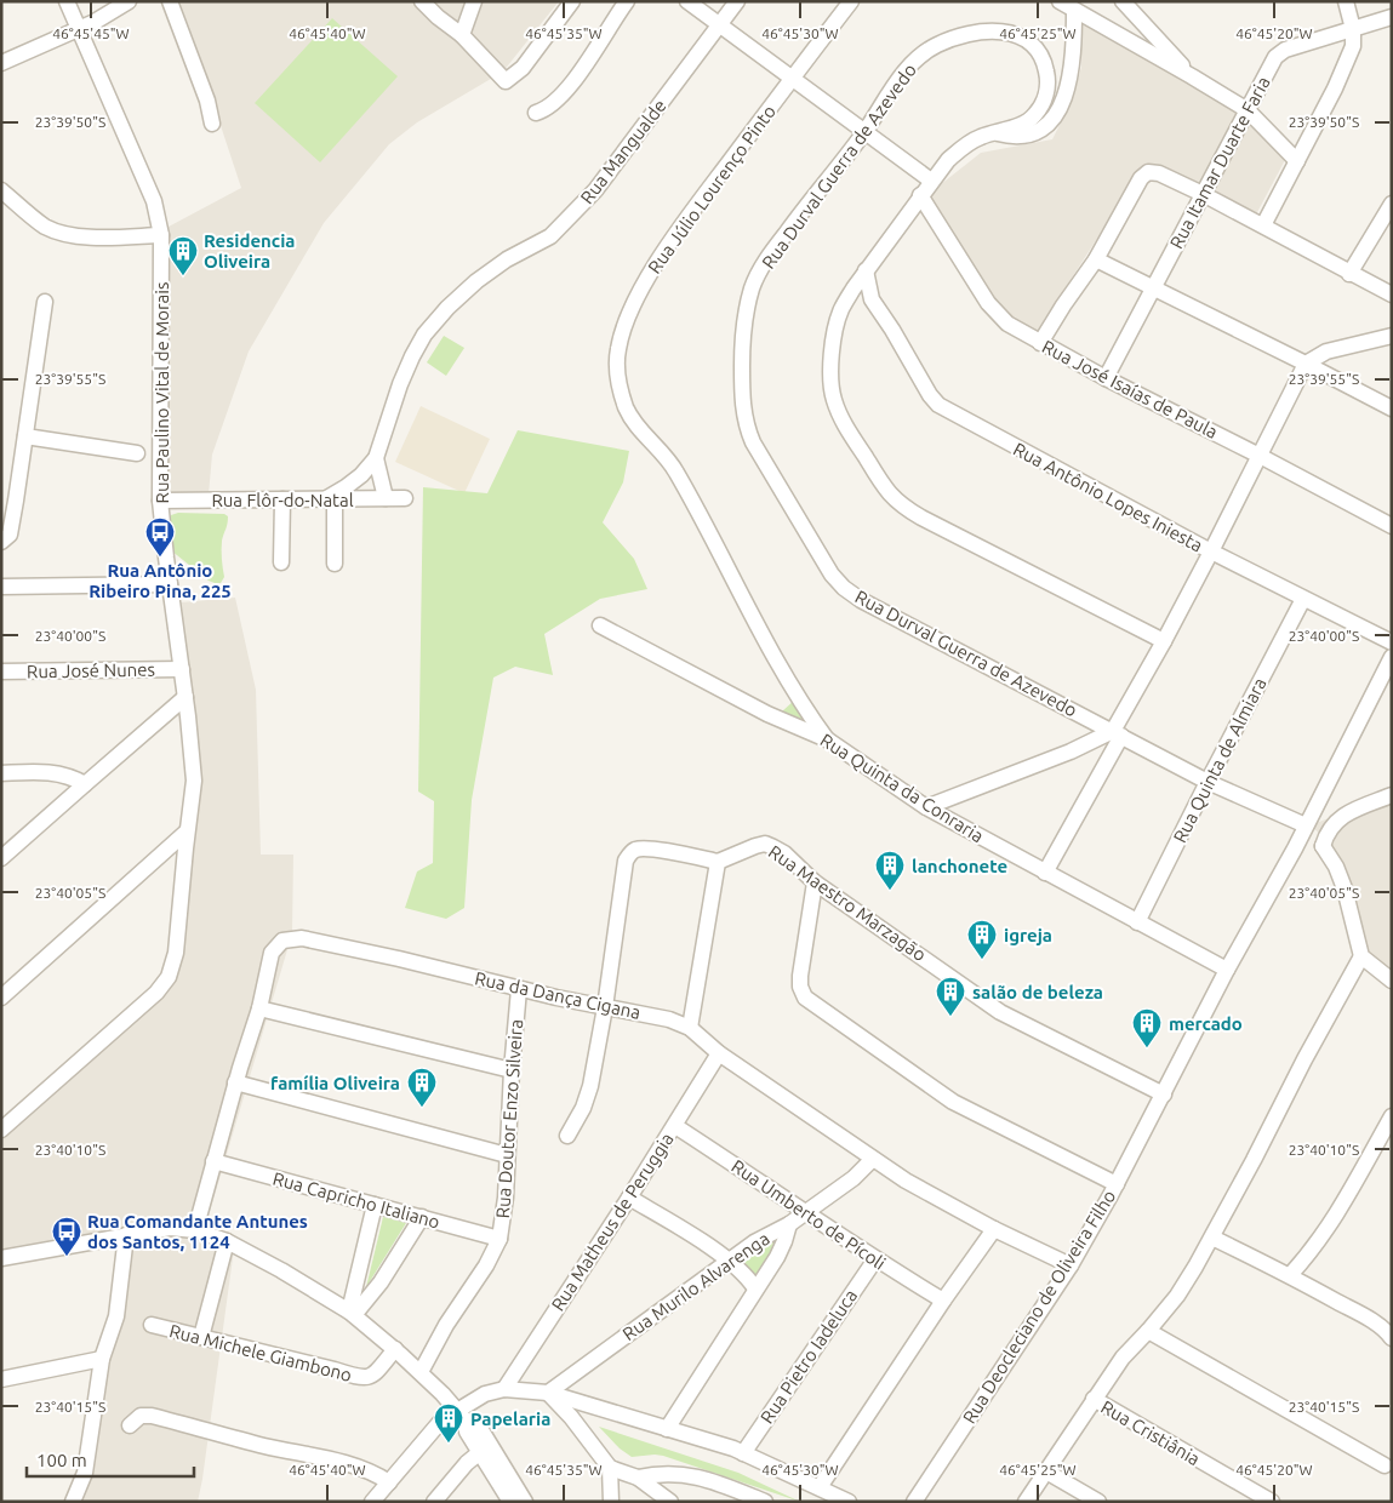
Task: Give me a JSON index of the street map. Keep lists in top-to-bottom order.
{
  "streets": {
    "street": [
      "Rua Mangualde",
      "Rua Itamar Duarte Faria",
      "Rua Durval Guerra de Azevedo",
      "Rua Júlio Lourenço Pinto",
      "Rua José Isaías de Paula",
      "Rua Paulino Vital de Morais",
      "Rua Antônio Lopes Iniesta",
      "Rua Flôr-do-Natal",
      "Rua José Nunes",
      "Rua Quinta de Almiara",
      "Rua Quinta da Conraria",
      "Rua Maestro Marzagão",
      "Rua da Dança Cigana",
      "Rua Doutor Enzo Silveira",
      "Rua Capricho Italiano",
      "Rua Umberto de Pícoli",
      "Rua Matheus de Peruggia",
      "Rua Murilo Alvarenga",
      "Rua Deocleciano de Oliveira Filho",
      "Rua Michele Giambono",
      "Rua Pietro Iadeluca",
      "Rua Cristiânia"
    ]
  },
  "crossings": [
    ["Rua Mangualde", "Rua Flôr-do-Natal"],
    ["Rua Itamar Duarte Faria", "Rua José Isaías de Paula"],
    ["Rua Durval Guerra de Azevedo", "Rua José Isaías de Paula"],
    ["Rua Durval Guerra de Azevedo", "Rua Antônio Lopes Iniesta"],
    ["Rua Durval Guerra de Azevedo", "Rua Quinta de Almiara"],
    ["Rua Durval Guerra de Azevedo", "Rua Deocleciano de Oliveira Filho"],
    ["Rua Júlio Lourenço Pinto", "Rua Quinta da Conraria"],
    ["Rua Paulino Vital de Morais", "Rua Flôr-do-Natal"],
    ["Rua Paulino Vital de Morais", "Rua José Nunes"],
    ["Rua Antônio Lopes Iniesta", "Rua Quinta de Almiara"],
    ["Rua Quinta de Almiara", "Rua Quinta da Conraria"],
    ["Rua Quinta da Conraria", "Rua Deocleciano de Oliveira Filho"],
    ["Rua Maestro Marzagão", "Rua Deocleciano de Oliveira Filho"],
    ["Rua da Dança Cigana", "Rua Doutor Enzo Silveira"],
    ["Rua da Dança Cigana", "Rua Capricho Italiano"],
    ["Rua da Dança Cigana", "Rua Matheus de Peruggia"],
    ["Rua da Dança Cigana", "Rua Murilo Alvarenga"],
    ["Rua da Dança Cigana", "Rua Deocleciano de Oliveira Filho"],
    ["Rua Doutor Enzo Silveira", "Rua Capricho Italiano"],
    ["Rua Umberto de Pícoli", "Rua Matheus de Peruggia"],
    ["Rua Umberto de Pícoli", "Rua Murilo Alvarenga"],
    ["Rua Umberto de Pícoli", "Rua Pietro Iadeluca"]
  ],
  "places": {
    "building": [
      "Residencia Oliveira",
      "lanchonete",
      "igreja",
      "salão de beleza",
      "mercado",
      "família Oliveira",
      "Papelaria"
    ],
    "bus stop": ["Rua Antônio Ribeiro Pina, 225", "Rua Comandante Antunes dos Santos, 1124"]
  },
  "scale_bar": "100 m",
  "coordinates": [
    "46°45'45\"W",
    "46°45'40\"W",
    "46°45'35\"W",
    "46°45'30\"W",
    "46°45'25\"W",
    "46°45'20\"W",
    "23°39'50\"S",
    "23°39'55\"S",
    "23°40'00\"S",
    "23°40'05\"S",
    "23°40'10\"S",
    "23°40'15\"S"
  ]
}
